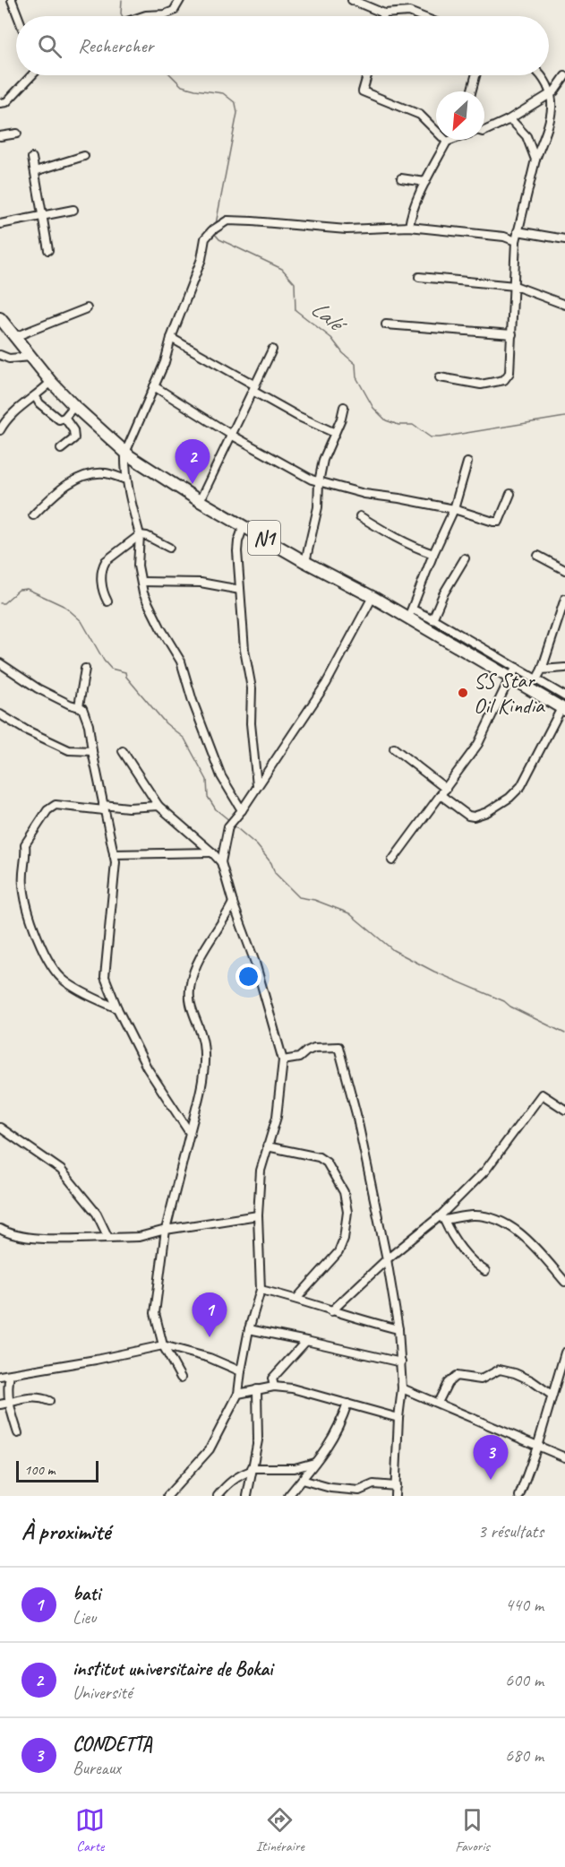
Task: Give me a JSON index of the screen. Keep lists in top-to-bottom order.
{
  "streets": {
    "highway": ["N1"]
  },
  "water": ["Lalé"],
  "places": ["SS Star Oil Kindia"],
  "scale_bar": "100 m",
  "north": "bottom left",
  "page": {
    "search": "Rechercher",
    "pins": ["2", "1", "3"],
    "scale": "100 m",
    "heading": ["À proximité", "3 résultats"],
    "list": [
      {
        "mark": "1",
        "name": "bati",
        "note": "Lieu",
        "value": "440 m"
      },
      {
        "mark": "2",
        "name": "institut universitaire de Bokai",
        "note": "Université",
        "value": "600 m"
      },
      {
        "mark": "3",
        "name": "CONDETTA",
        "note": "Bureaux",
        "value": "680 m"
      }
    ],
    "nav": ["Carte", "Itinéraire", "Favoris"]
  }
}
